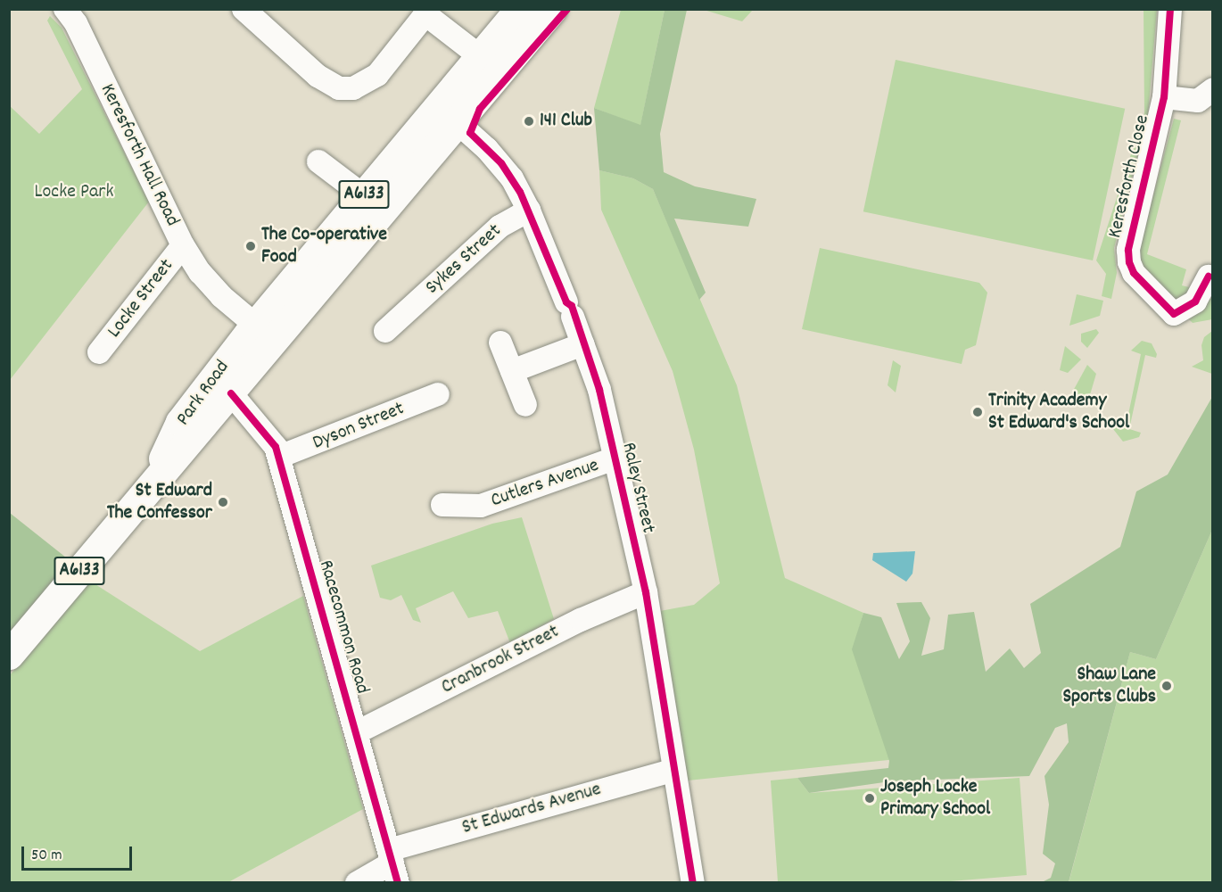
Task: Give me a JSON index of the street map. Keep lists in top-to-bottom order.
{
  "streets": {
    "highway": ["A6133", "Park Road"],
    "street": [
      "Keresforth Hall Road",
      "Keresforth Close",
      "Sykes Street",
      "Locke Street",
      "Dyson Street",
      "Cutlers Avenue",
      "Raley Street",
      "Racecommon Road",
      "Cranbrook Street",
      "St Edwards Avenue"
    ]
  },
  "crossings": [
    ["Keresforth Hall Road", "A6133"],
    ["Keresforth Hall Road", "Locke Street"],
    ["Keresforth Hall Road", "Park Road"],
    ["A6133", "Park Road"],
    ["A6133", "Raley Street"],
    ["Sykes Street", "Raley Street"],
    ["Park Road", "Racecommon Road"],
    ["Dyson Street", "Racecommon Road"],
    ["Cutlers Avenue", "Raley Street"],
    ["Raley Street", "Cranbrook Street"],
    ["Raley Street", "St Edwards Avenue"],
    ["Racecommon Road", "Cranbrook Street"],
    ["Racecommon Road", "St Edwards Avenue"]
  ],
  "parks": ["Locke Park"],
  "places": [
    "141 Club",
    "The Co-operative Food",
    "Trinity Academy St Edward's School",
    "St Edward The Confessor",
    "Shaw Lane Sports Clubs",
    "Joseph Locke Primary School"
  ],
  "scale_bar": "50 m"
}
